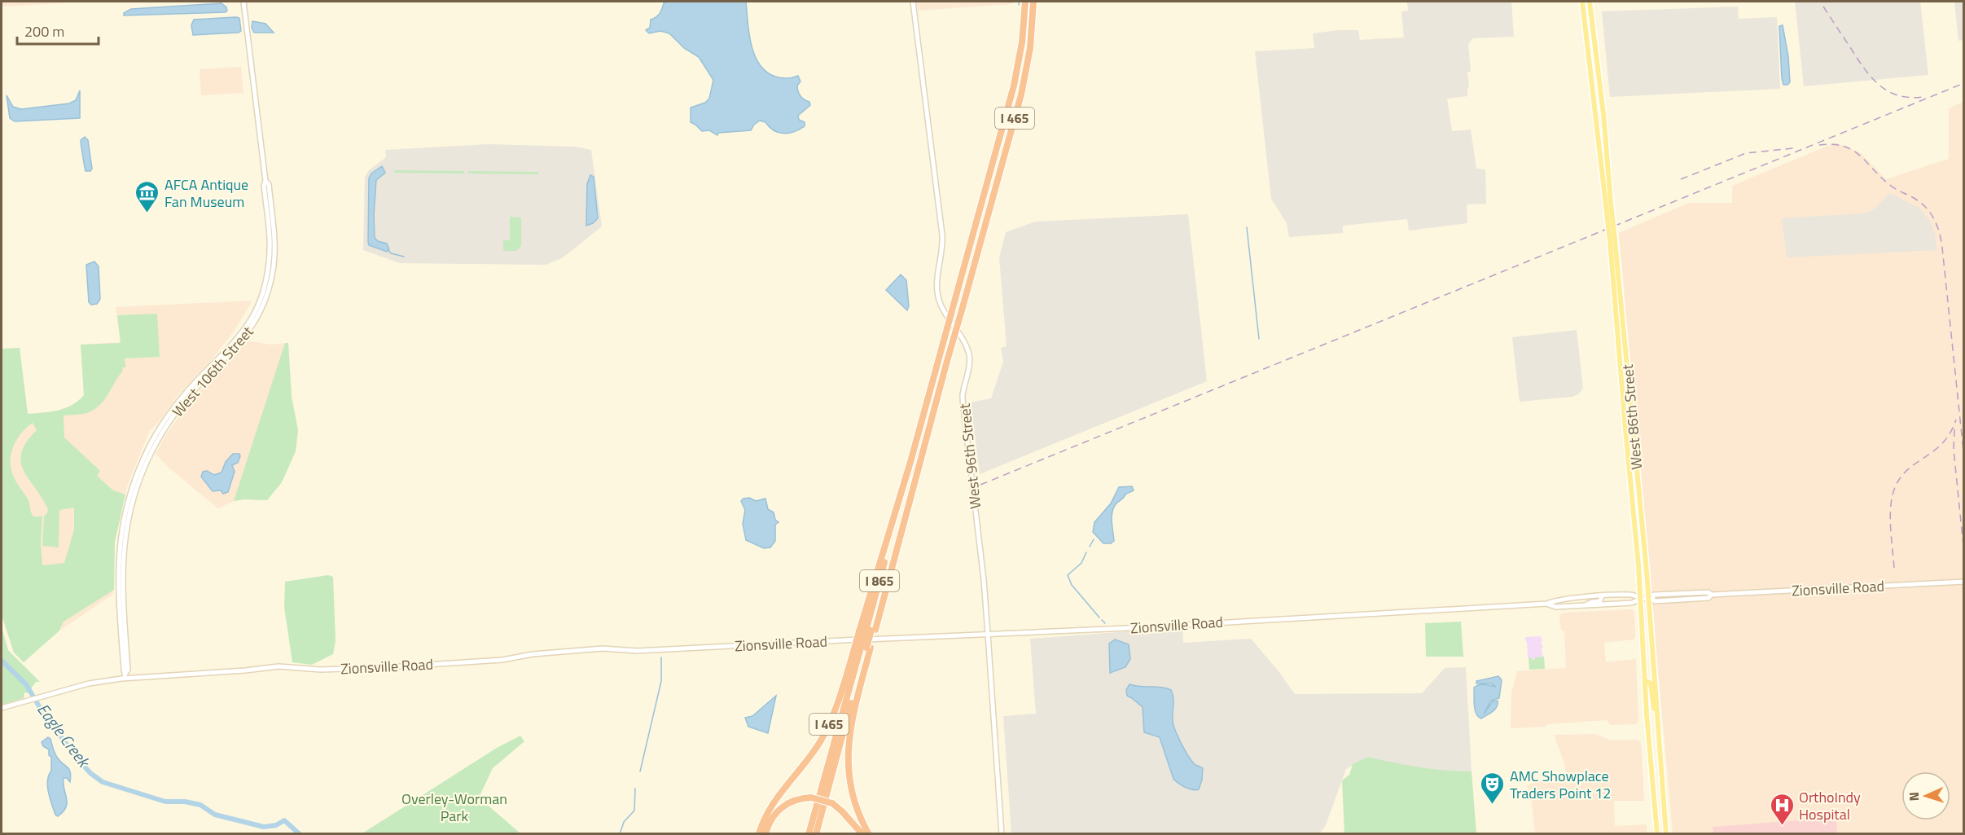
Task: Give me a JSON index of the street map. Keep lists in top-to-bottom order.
{
  "streets": {
    "highway": ["I 465", "I 865"],
    "main road": [
      "West 106th Street",
      "West 86th Street",
      "West 96th Street",
      "Zionsville Road"
    ]
  },
  "crossings": [
    ["I 465", "I 865"],
    ["West 106th Street", "Zionsville Road"],
    ["West 86th Street", "Zionsville Road"],
    ["West 96th Street", "Zionsville Road"]
  ],
  "water": ["Eagle Creek"],
  "parks": ["Overley-Worman Park"],
  "places": {
    "museum": ["AFCA Antique Fan Museum"],
    "theatre": ["AMC Showplace Traders Point 12"],
    "hospital": ["OrthoIndy Hospital"]
  },
  "scale_bar": "200 m",
  "north": "left"
}
